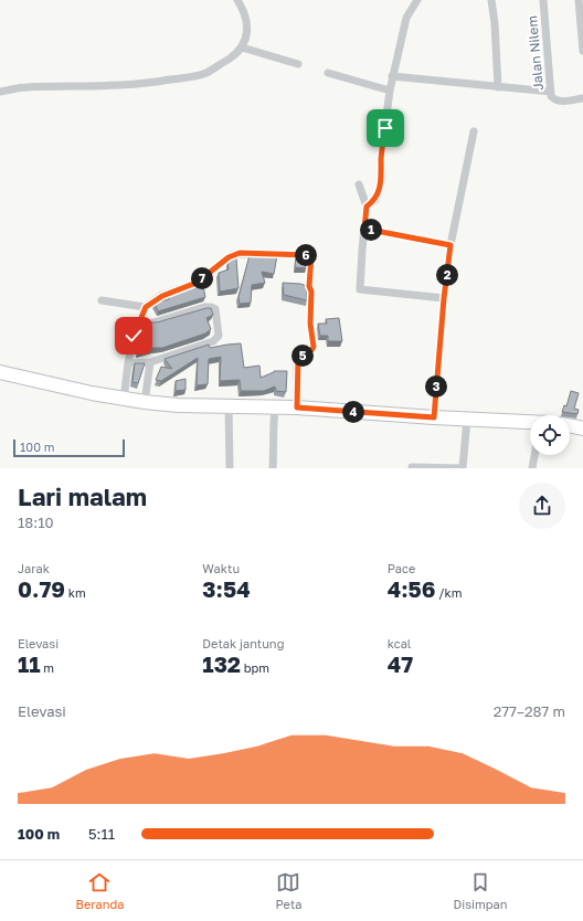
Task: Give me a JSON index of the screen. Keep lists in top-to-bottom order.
{
  "streets": {
    "street": ["Jalan Nilem"]
  },
  "scale_bar": "100 m",
  "page": {
    "pins": [
      "1",
      "6",
      "2",
      "7",
      "5",
      "3",
      "4"
    ],
    "scale": "100 m",
    "heading": ["Lari malam", "18:10"],
    "stats": [
      ["Jarak", "0.79 km"],
      ["Waktu", "3:54"],
      ["Pace", "4:56 /km"],
      ["Elevasi", "11 m"],
      ["Detak jantung", "132 bpm"],
      ["kcal", "47"]
    ],
    "chart": ["Elevasi", "277–287 m"],
    "list": [
      {
        "name": "100 m",
        "note": "5:11"
      }
    ],
    "tabs": ["Beranda", "Peta", "Disimpan"]
  }
}
